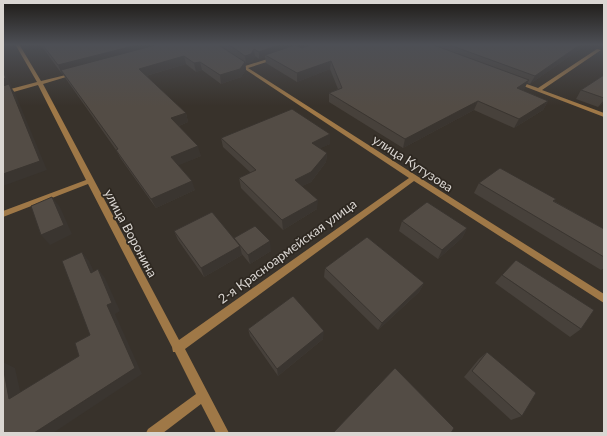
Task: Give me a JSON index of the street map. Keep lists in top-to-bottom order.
{
  "streets": {
    "street": ["улица Кутузова", "улица Воронина", "2-я Красноармейская улица"]
  },
  "crossings": [
    ["улица Кутузова", "2-я Красноармейская улица"],
    ["улица Воронина", "2-я Красноармейская улица"]
  ]
}
